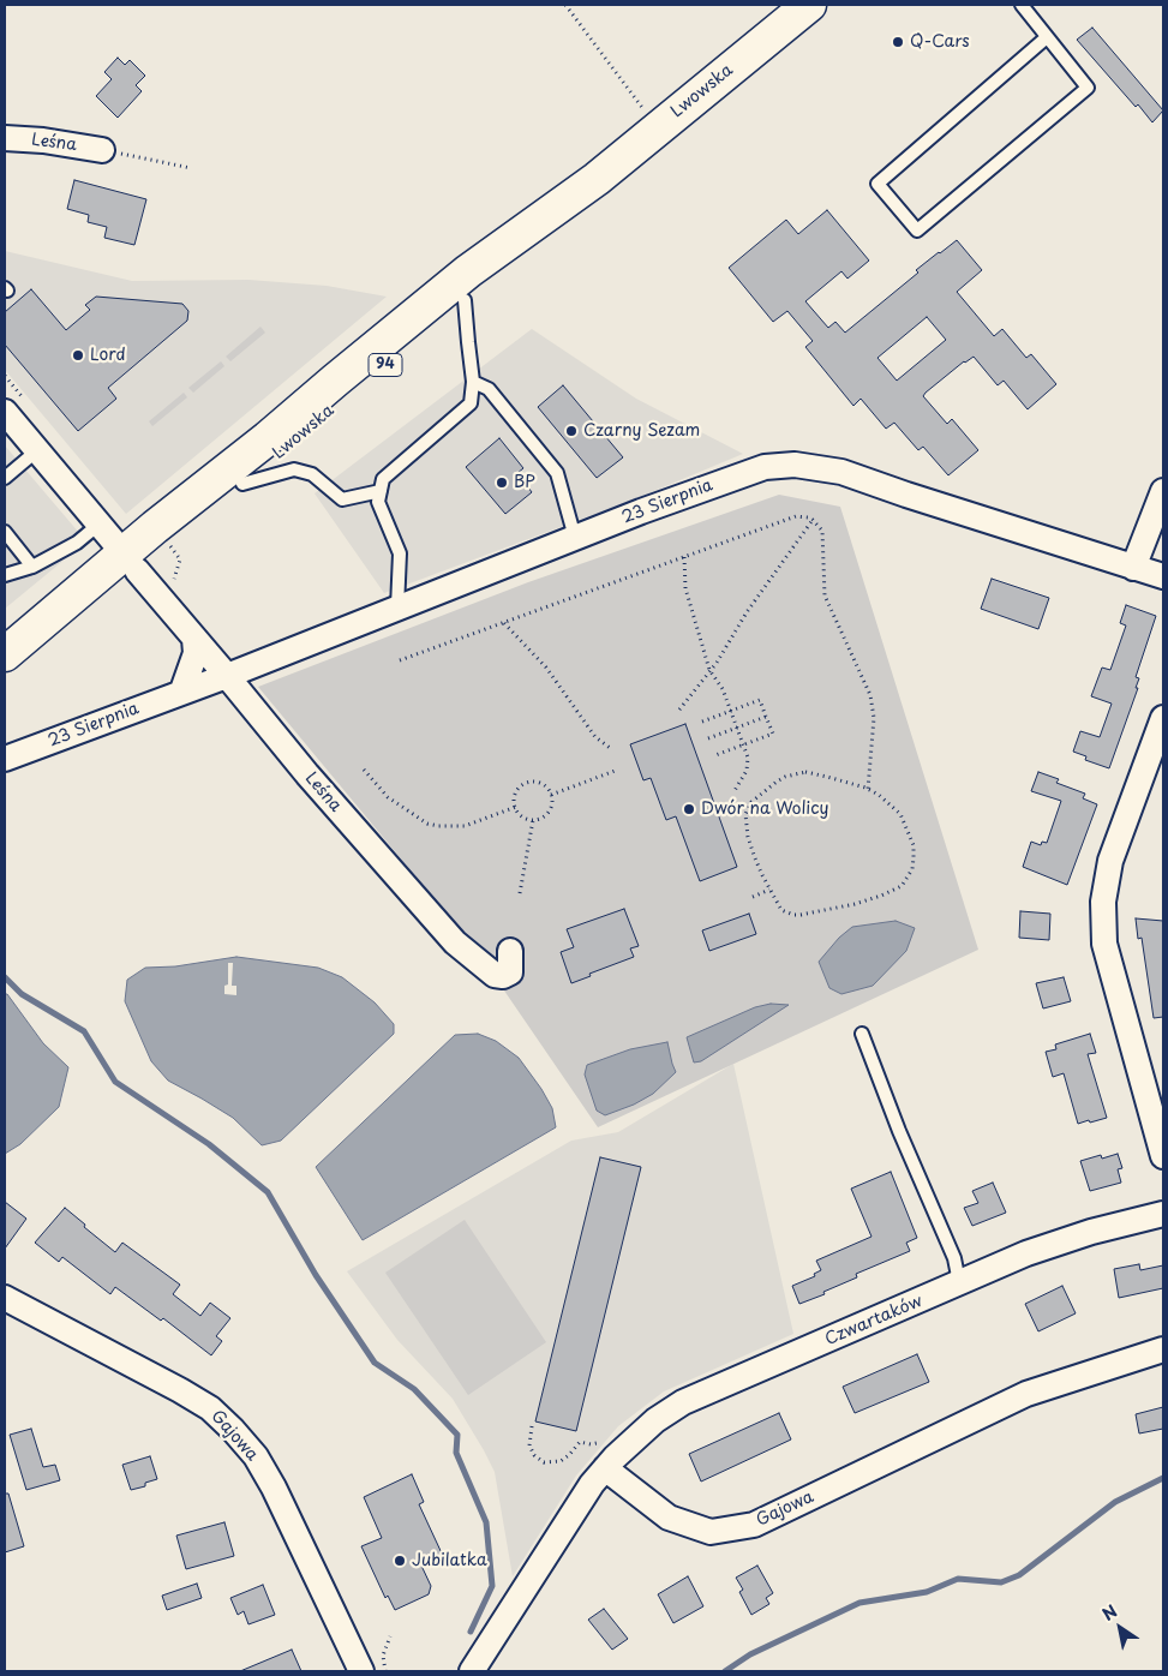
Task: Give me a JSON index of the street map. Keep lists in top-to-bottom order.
{
  "streets": {
    "main road": ["Lwowska", "94"],
    "street": [
      "Leśna",
      "23 Sierpnia",
      "Czwartaków",
      "Gajowa"
    ]
  },
  "crossings": [
    ["Lwowska", "Leśna"],
    ["Leśna", "23 Sierpnia"],
    ["Czwartaków", "Gajowa"]
  ],
  "places": [
    "Q-Cars",
    "Lord",
    "Czarny Sezam",
    "BP",
    "Dwór na Wolicy",
    "Jubilatka"
  ],
  "north": "top left"
}
